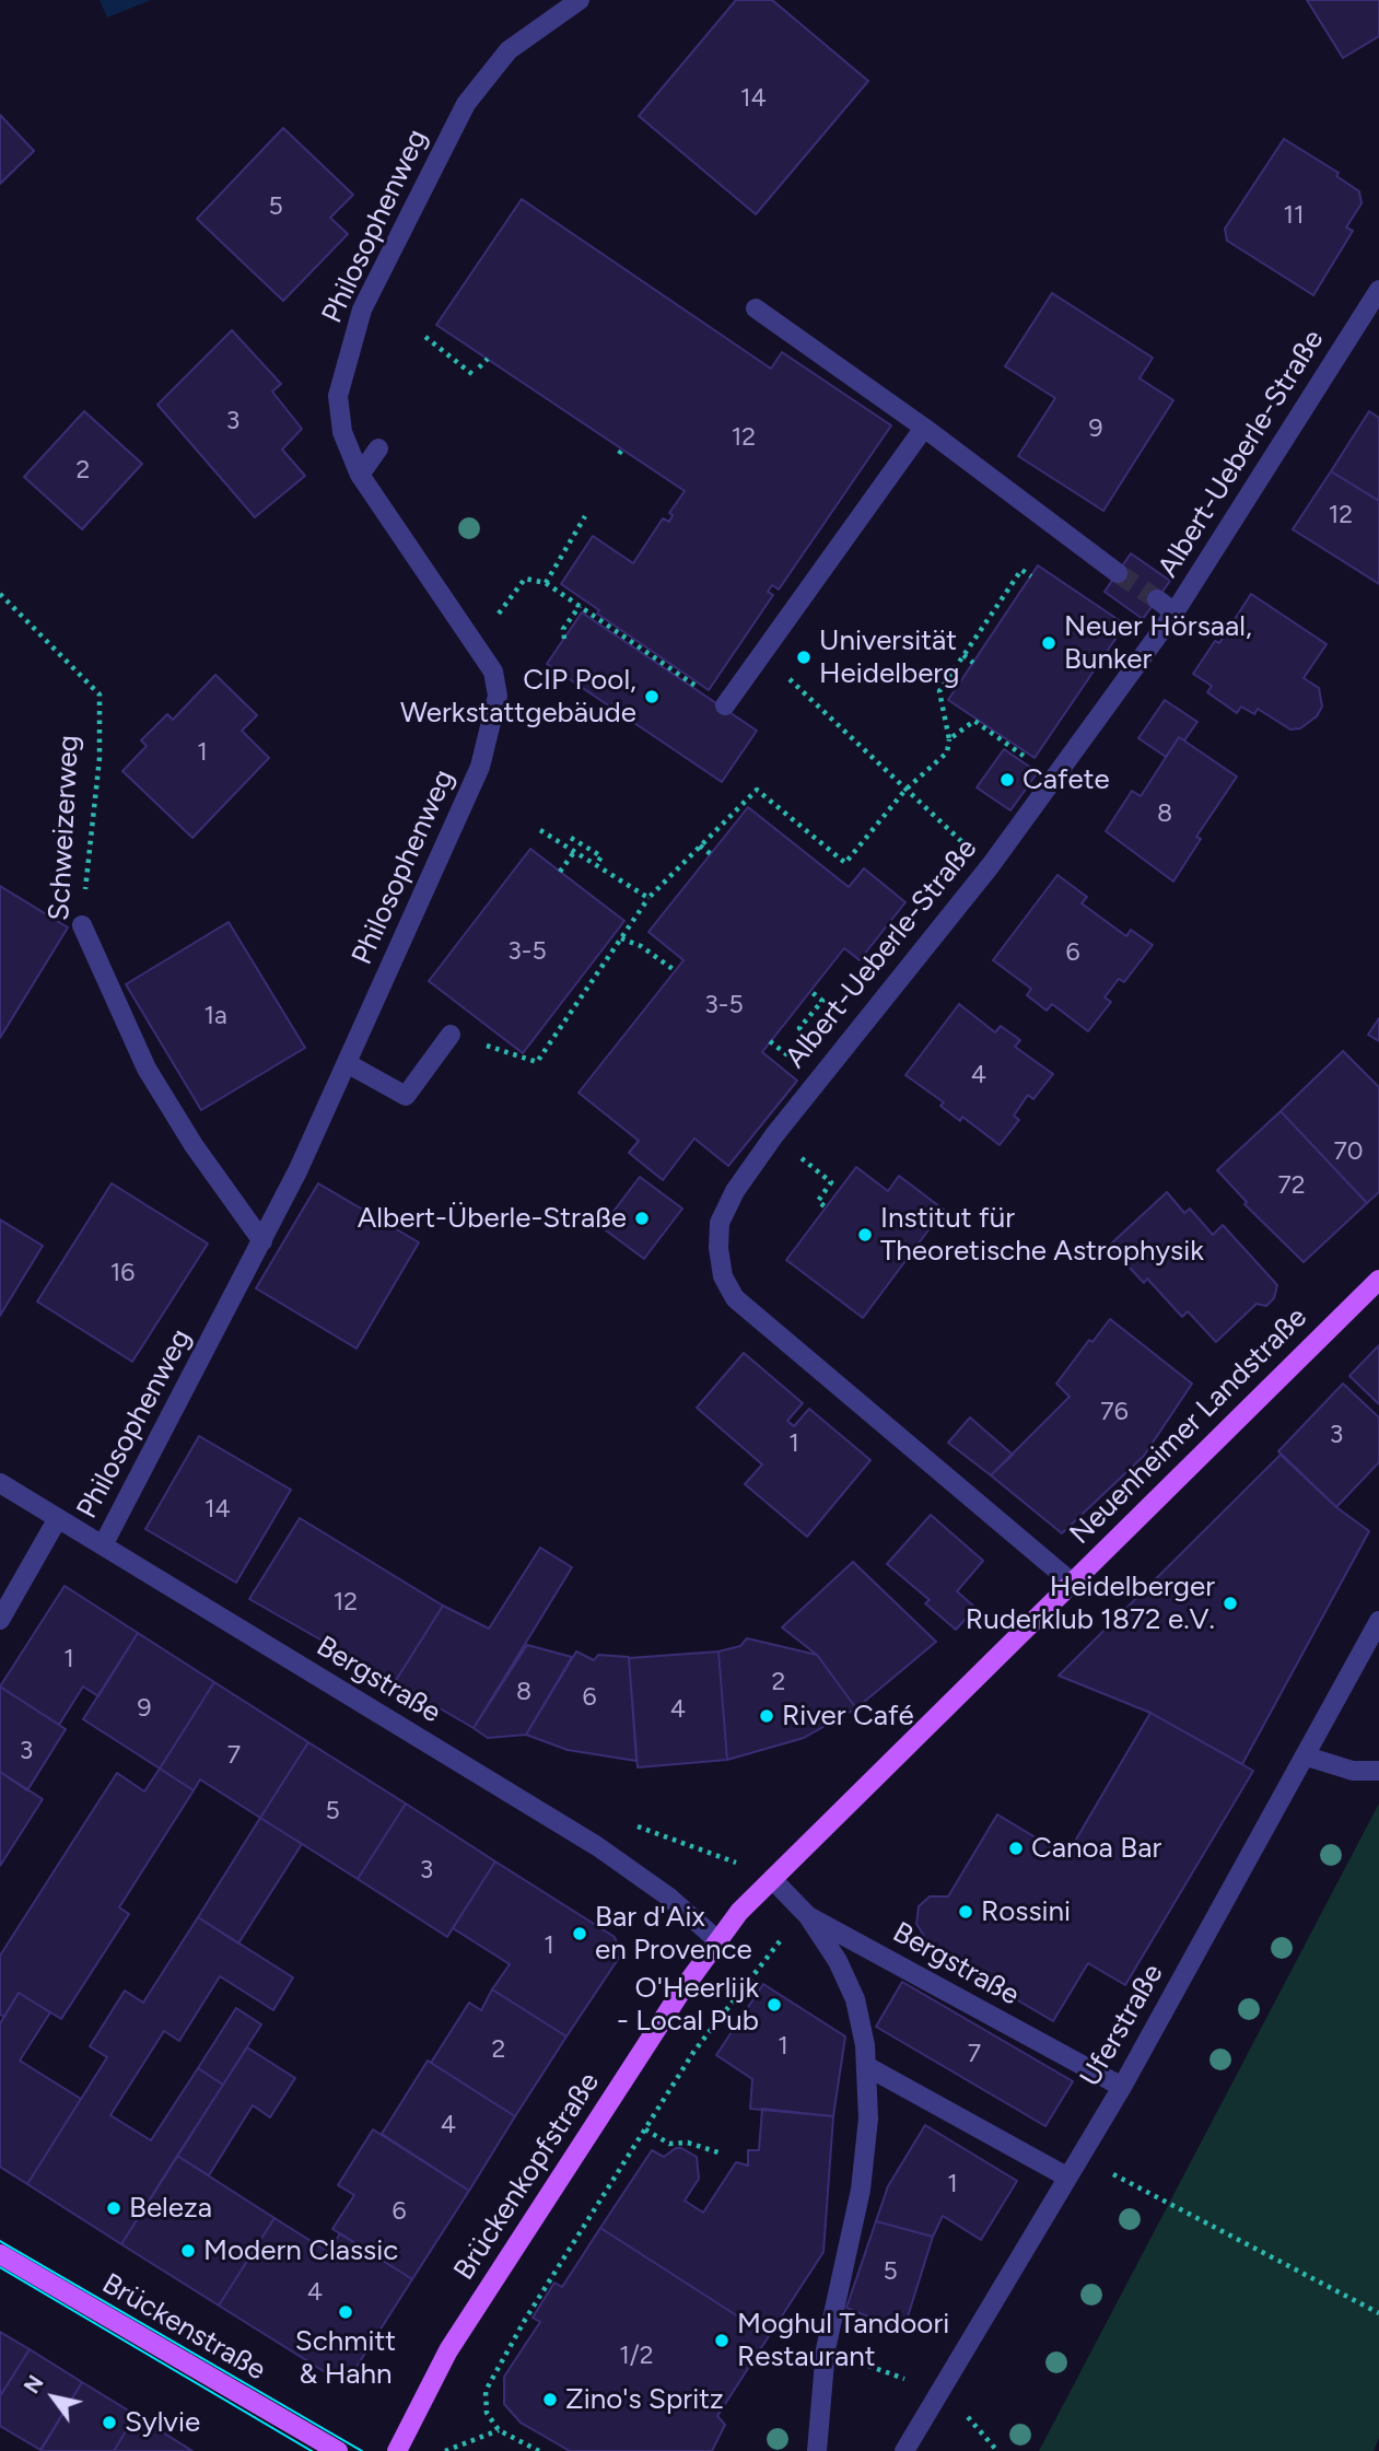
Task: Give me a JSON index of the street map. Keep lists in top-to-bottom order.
{
  "streets": {
    "main road": ["Neuenheimer Landstraße", "Brückenkopfstraße", "Brückenstraße"],
    "street": [
      "Philosophenweg",
      "Albert-Ueberle-Straße",
      "Schweizerweg",
      "Bergstraße",
      "Uferstraße"
    ]
  },
  "crossings": [
    ["Philosophenweg", "Schweizerweg"],
    ["Philosophenweg", "Bergstraße"],
    ["Albert-Ueberle-Straße", "Neuenheimer Landstraße"],
    ["Neuenheimer Landstraße", "Bergstraße"],
    ["Neuenheimer Landstraße", "Brückenkopfstraße"],
    ["Bergstraße", "Uferstraße"],
    ["Bergstraße", "Brückenkopfstraße"]
  ],
  "places": [
    "Neuer Hörsaal, Bunker",
    "Universität Heidelberg",
    "CIP Pool, Werkstattgebäude",
    "Cafete",
    "Albert-Überle-Straße",
    "Institut für Theoretische Astrophysik",
    "Heidelberger Ruderklub 1872 e.V.",
    "River Café",
    "Canoa Bar",
    "Rossini",
    "Bar d'Aix en Provence",
    "O'Heerlijk - Local Pub",
    "Beleza",
    "Modern Classic",
    "Schmitt & Hahn",
    "Moghul Tandoori Restaurant",
    "Zino's Spritz",
    "Sylvie"
  ],
  "house_numbers": [
    "14",
    "5",
    "11",
    "3",
    "9",
    "12",
    "2",
    "12",
    "1",
    "8",
    "3-5",
    "6",
    "3-5",
    "1a",
    "4",
    "70",
    "72",
    "16",
    "76",
    "3",
    "1",
    "14",
    "12",
    "1",
    "2",
    "8",
    "6",
    "9",
    "4",
    "3",
    "7",
    "5",
    "3",
    "1",
    "1",
    "2",
    "7",
    "4",
    "1",
    "6",
    "5",
    "4",
    "1/2"
  ],
  "north": "top left"
}
